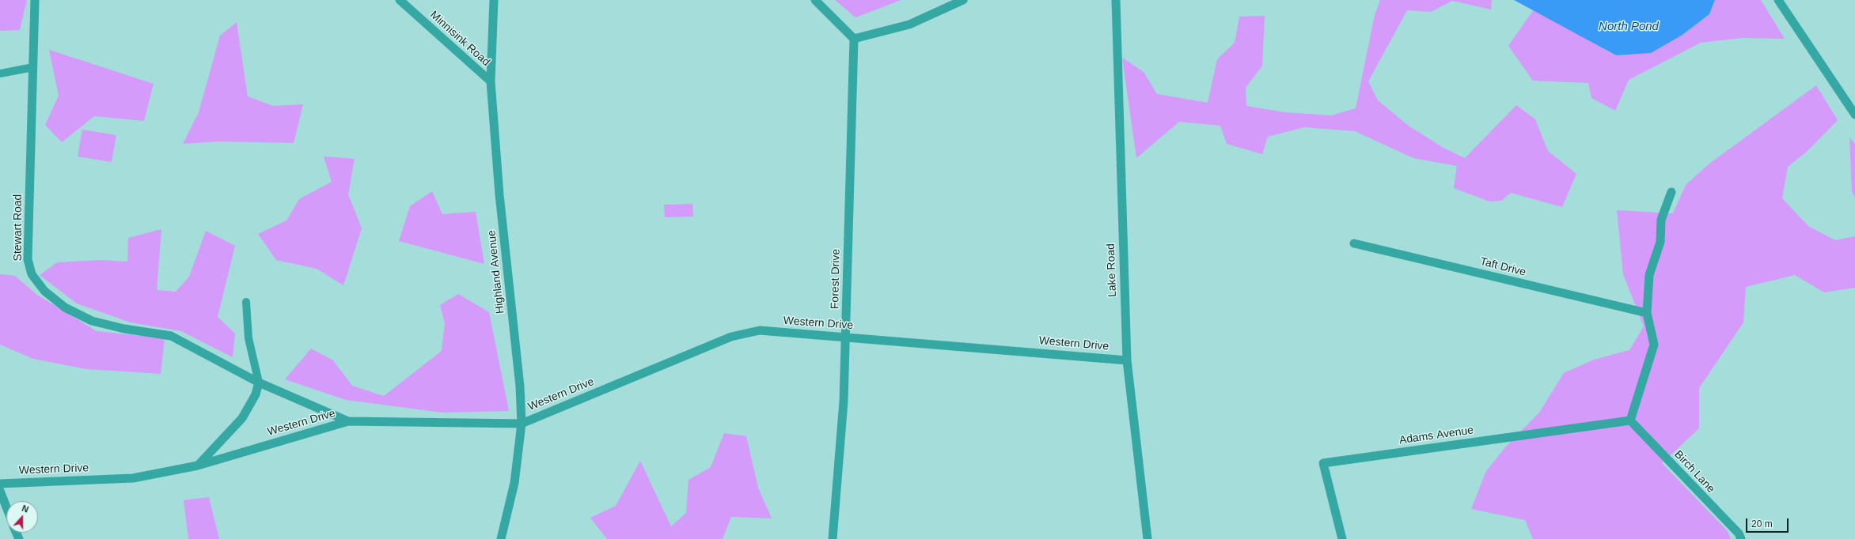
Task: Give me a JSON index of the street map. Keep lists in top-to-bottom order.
{
  "streets": {
    "street": [
      "Minnisink Road",
      "Stewart Road",
      "Taft Drive",
      "Lake Road",
      "Highland Avenue",
      "Forest Drive",
      "Western Drive",
      "Adams Avenue",
      "Birch Lane"
    ]
  },
  "crossings": [
    ["Minnisink Road", "Highland Avenue"],
    ["Stewart Road", "Western Drive"],
    ["Lake Road", "Western Drive"],
    ["Highland Avenue", "Western Drive"],
    ["Forest Drive", "Western Drive"],
    ["Adams Avenue", "Birch Lane"]
  ],
  "water": ["North Pond"],
  "scale_bar": "20 m",
  "north": "top"
}
